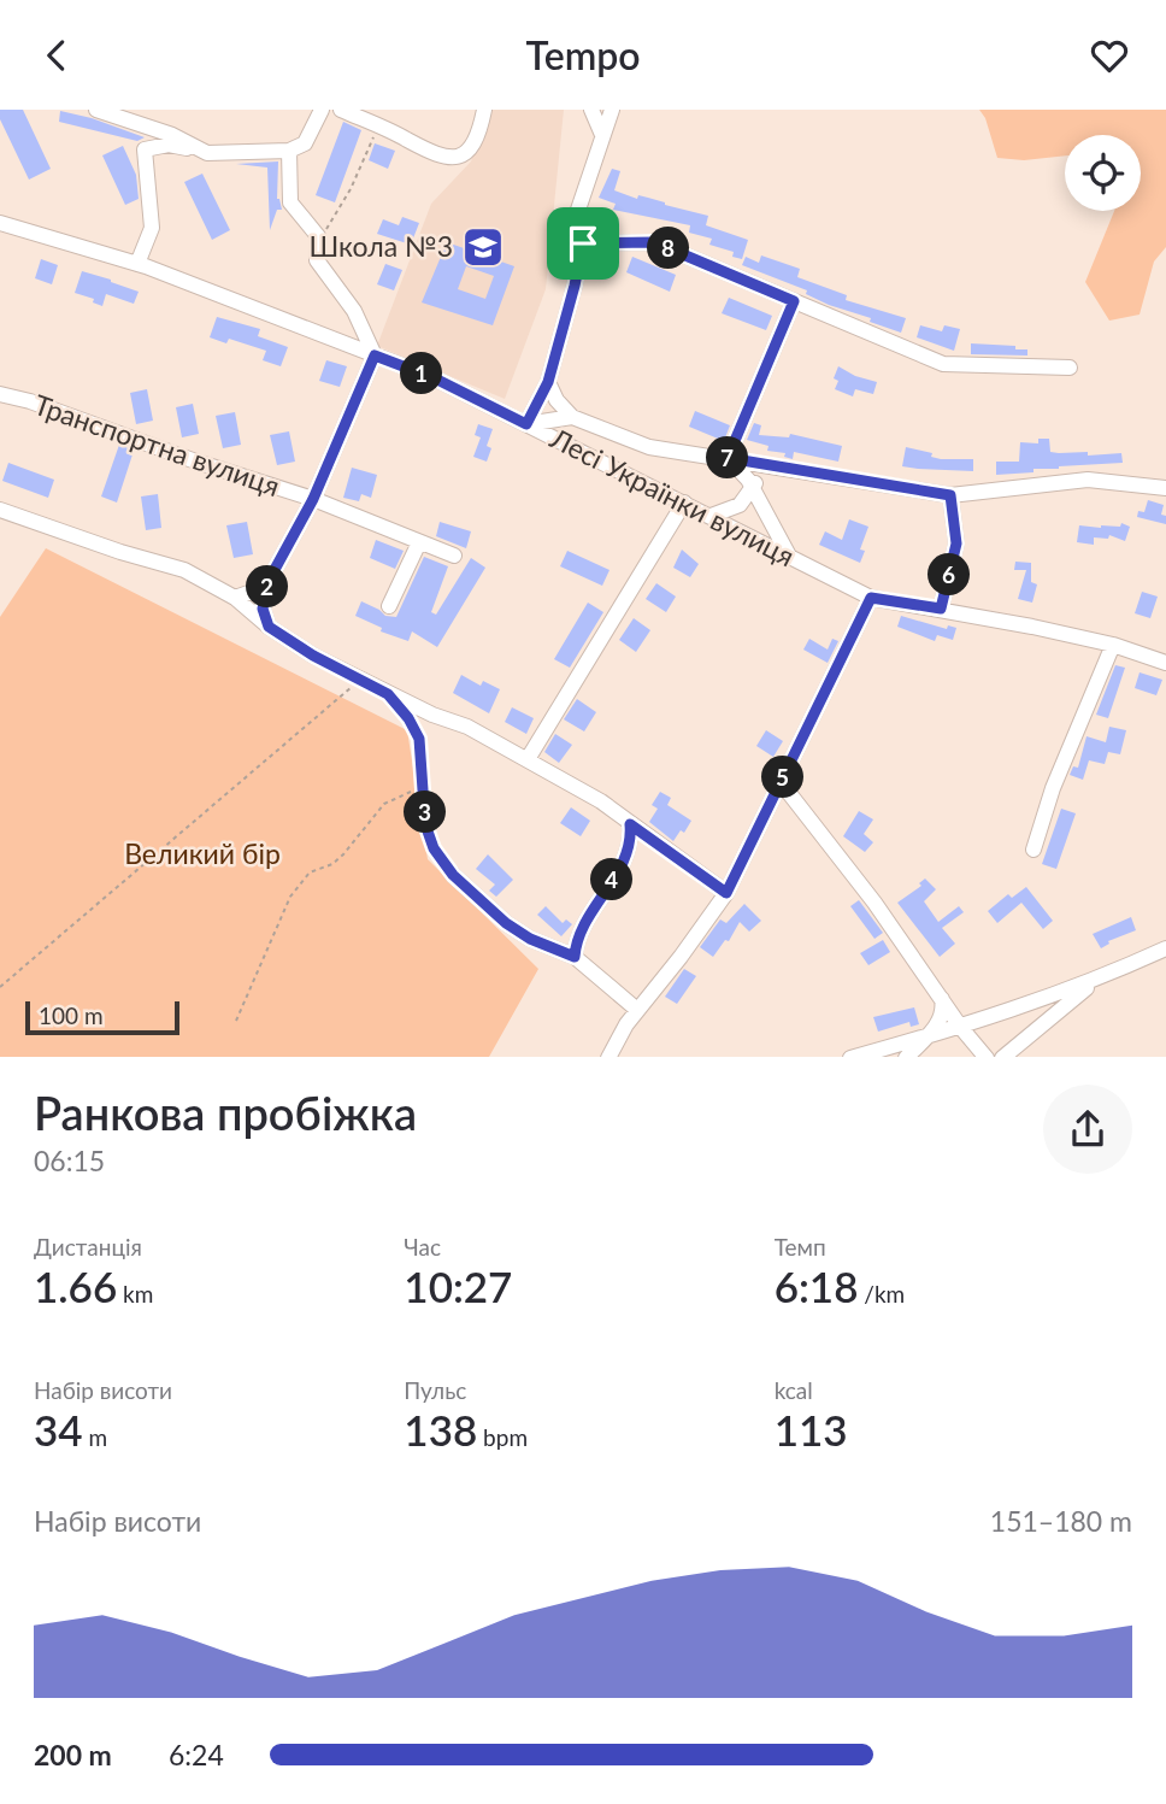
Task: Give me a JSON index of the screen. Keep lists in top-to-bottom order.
{
  "streets": {
    "street": ["Транспортна вулиця", "Лесі Українки вулиця"]
  },
  "parks": ["Великий бір"],
  "places": {
    "school or university": ["Школа №3"]
  },
  "scale_bar": "100 m",
  "page": {
    "header": "Tempo",
    "pins": [
      "8",
      "1",
      "7",
      "6",
      "2",
      "5",
      "3",
      "4"
    ],
    "scale": "100 m",
    "heading": ["Ранкова пробіжка", "06:15"],
    "stats": [
      ["Дистанція", "1.66 km"],
      ["Час", "10:27"],
      ["Темп", "6:18 /km"],
      ["Набір висоти", "34 m"],
      ["Пульс", "138 bpm"],
      ["kcal", "113"]
    ],
    "chart": ["Набір висоти", "151–180 m"],
    "list": [
      {
        "name": "200 m",
        "note": "6:24"
      }
    ]
  }
}
